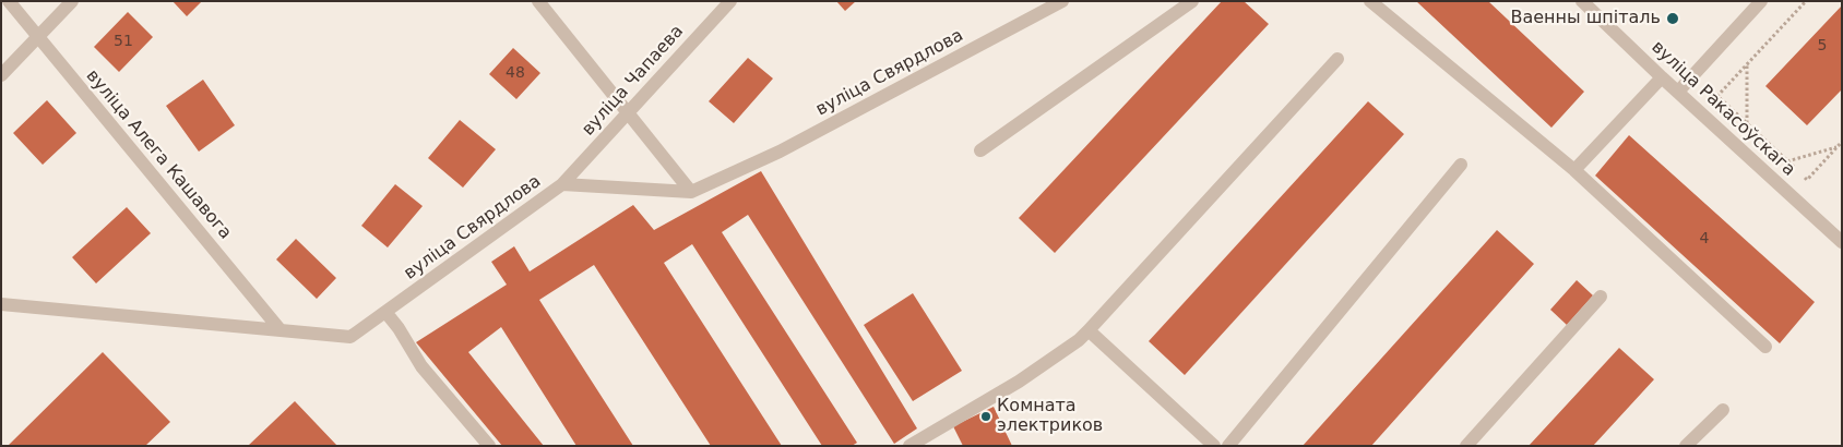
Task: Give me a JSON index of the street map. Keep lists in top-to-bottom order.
{
  "streets": {
    "street": [
      "вуліца Свярдлова",
      "вуліца Чапаева",
      "вуліца Ракасоўскага",
      "вуліца Алега Кашавога"
    ]
  },
  "crossings": [
    ["вуліца Свярдлова", "вуліца Чапаева"],
    ["вуліца Свярдлова", "вуліца Алега Кашавога"]
  ],
  "places": ["Ваенны шпіталь", "Комната электриков"],
  "house_numbers": [
    "51",
    "5",
    "48",
    "4"
  ]
}
